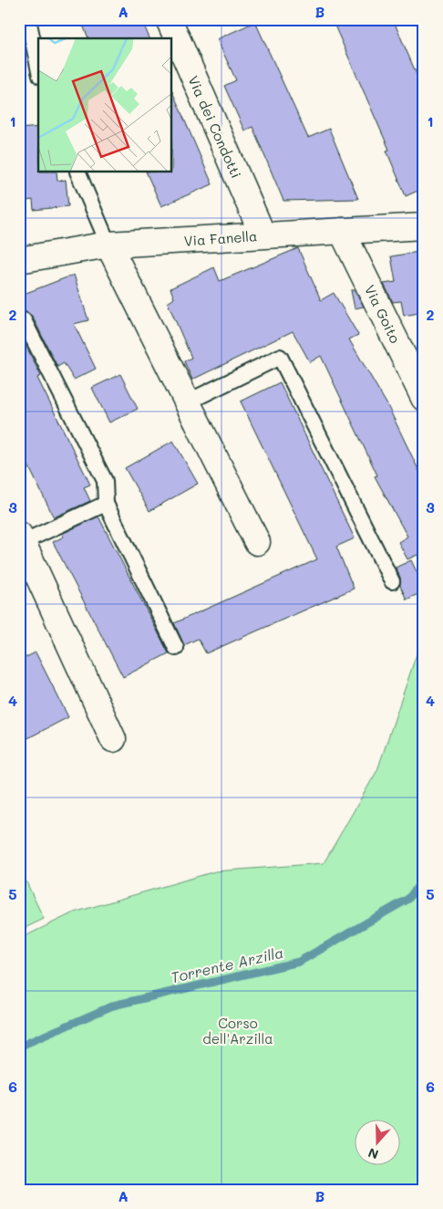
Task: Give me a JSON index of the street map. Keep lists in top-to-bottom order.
{
  "streets": {
    "street": ["Via dei Condotti", "Via Fanella", "Via Goito"]
  },
  "crossings": [
    ["Via dei Condotti", "Via Fanella"],
    ["Via Fanella", "Via Goito"]
  ],
  "water": ["Torrente Arzilla"],
  "parks": ["Corso dell'Arzilla"],
  "north": "bottom",
  "grid": {
    "columns": ["A", "B"],
    "rows": [
      "1",
      "2",
      "3",
      "4",
      "5",
      "6"
    ]
  }
}
